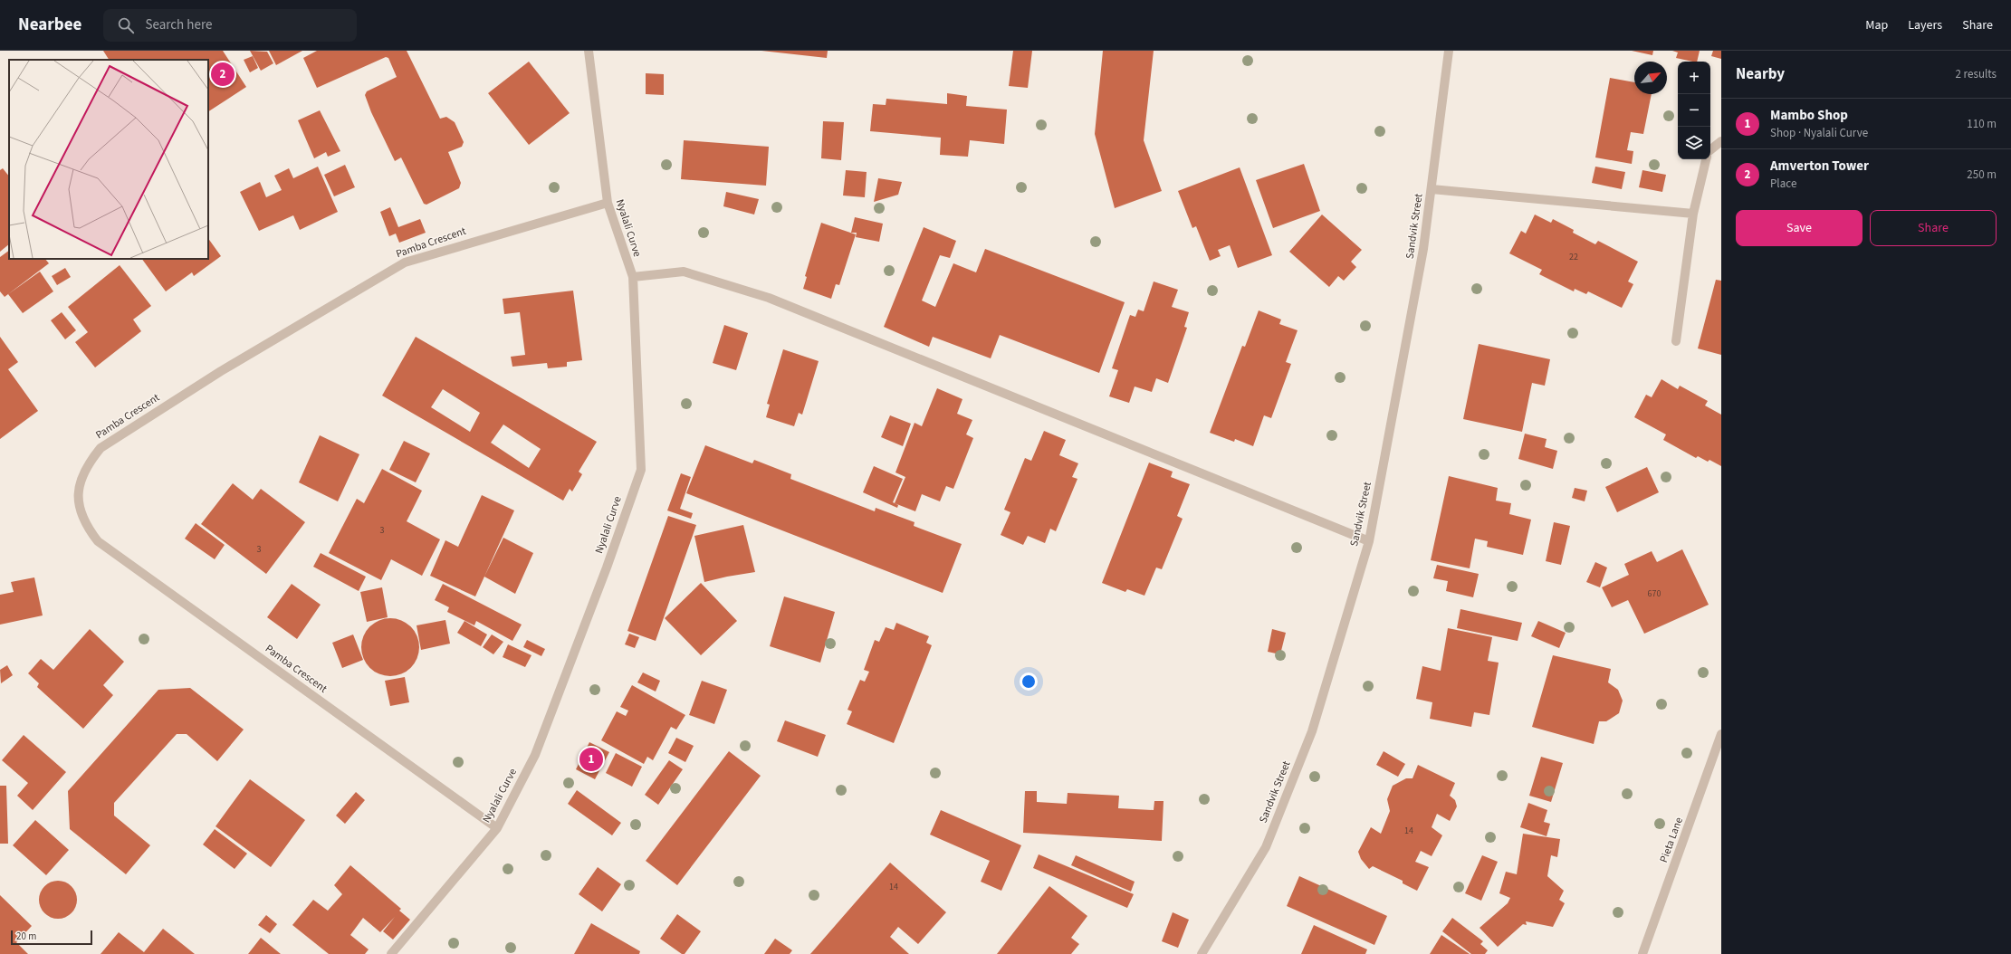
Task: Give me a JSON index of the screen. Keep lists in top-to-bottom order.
{
  "streets": {
    "street": [
      "Sandvik Street",
      "Nyalali Curve",
      "Pamba Crescent",
      "Pieta Lane"
    ]
  },
  "crossings": [
    ["Nyalali Curve", "Pamba Crescent"]
  ],
  "house_numbers": [
    "22",
    "3",
    "3",
    "670",
    "14",
    "14"
  ],
  "scale_bar": "20 m",
  "north": "top right",
  "page": {
    "header": "Nearbee",
    "search": "Search here",
    "nav": ["Map", "Layers", "Share"],
    "heading": ["Nearby", "2 results"],
    "pins": ["2", "1"],
    "map_buttons": ["+", "−"],
    "list": [
      {
        "mark": "1",
        "name": "Mambo Shop",
        "note": "Shop · Nyalali Curve",
        "value": "110 m"
      },
      {
        "mark": "2",
        "name": "Amverton Tower",
        "note": "Place",
        "value": "250 m"
      }
    ],
    "buttons": ["Save", "Share"],
    "scale": "20 m"
  }
}
